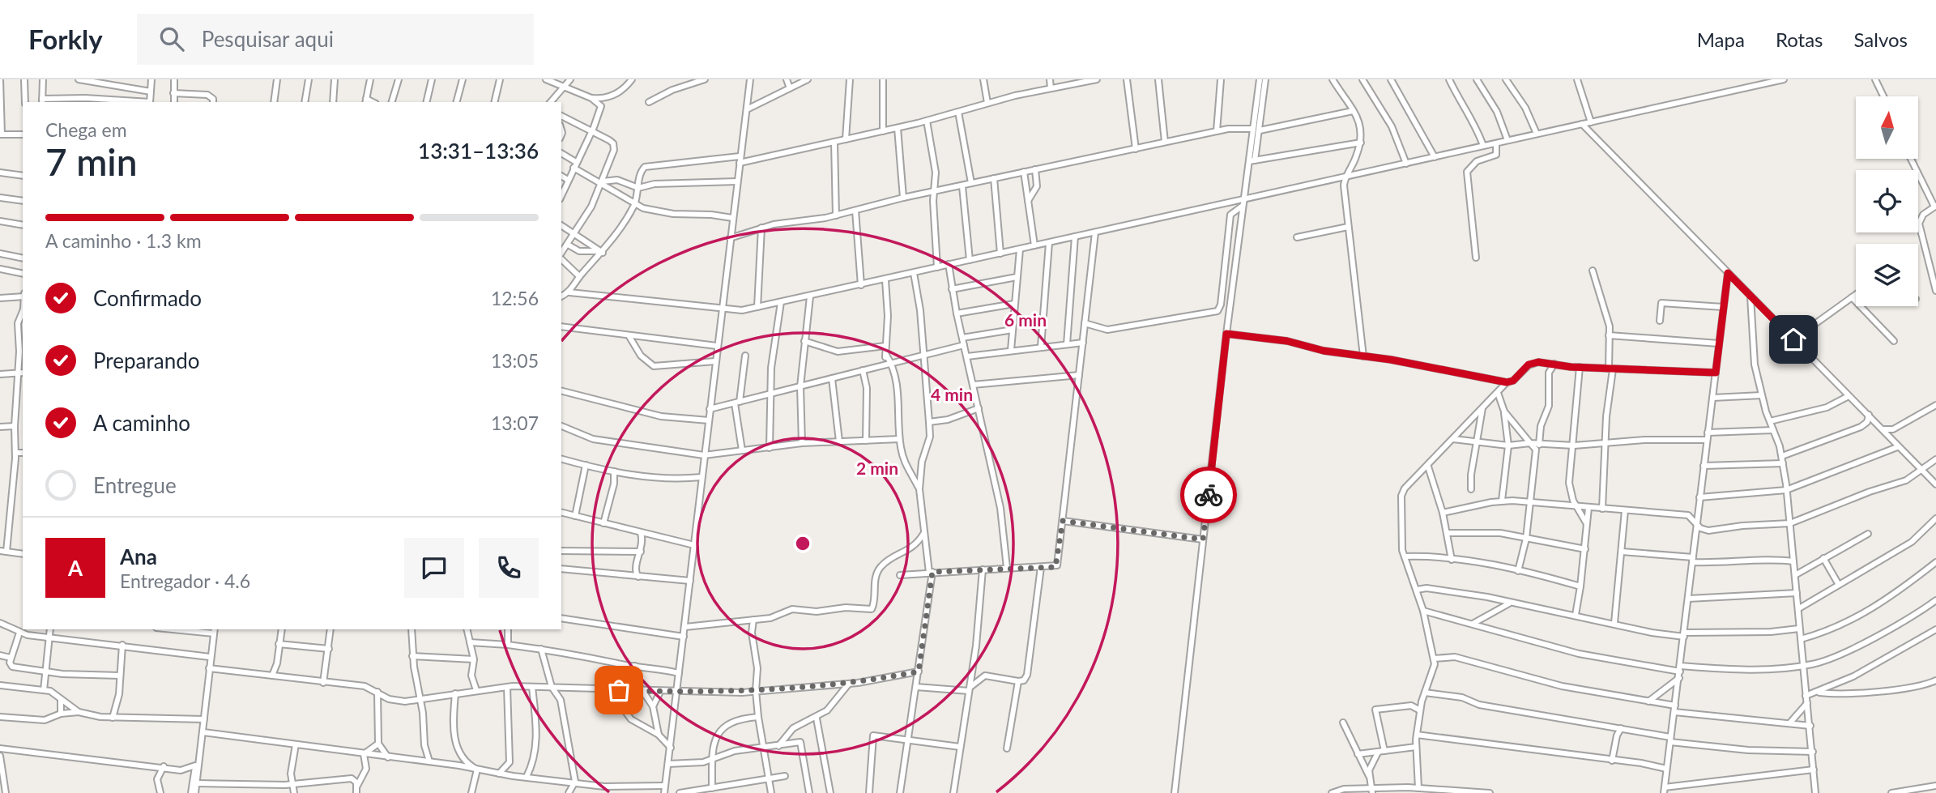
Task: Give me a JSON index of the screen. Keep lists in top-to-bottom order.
{
  "north": "top",
  "page": {
    "header": "Forkly",
    "search": "Pesquisar aqui",
    "nav": ["Mapa", "Rotas", "Salvos"],
    "heading": ["7 min", "Chega em", "13:31–13:36"],
    "panel": ["Ana", "Entregador · 4.6"],
    "bar": "A caminho · 1.3 km",
    "list": [
      ["Confirmado", "12:56"],
      ["Preparando", "13:05"],
      ["A caminho", "13:07"],
      "Entregue"
    ],
    "round": "A"
  },
  "rings": ["6 min", "4 min", "2 min"]
}
